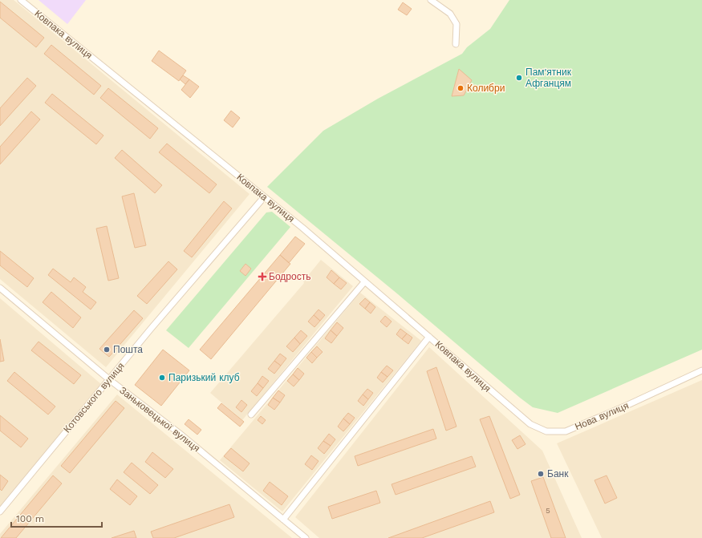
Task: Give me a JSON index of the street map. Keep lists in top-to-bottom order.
{
  "streets": {
    "street": [
      "Ковпака вулиця",
      "Котовського вулиця",
      "Нова вулиця",
      "Заньковецької вулиця"
    ]
  },
  "crossings": [
    ["Ковпака вулиця", "Котовського вулиця"],
    ["Ковпака вулиця", "Нова вулиця"],
    ["Котовського вулиця", "Заньковецької вулиця"]
  ],
  "places": {
    "other": [
      "Пам'ятник Афганцям",
      "Колибри",
      "Пошта",
      "Паризький клуб",
      "Банк"
    ],
    "health": ["Бодрость"]
  },
  "house_numbers": ["5"],
  "scale_bar": "100 m"
}
